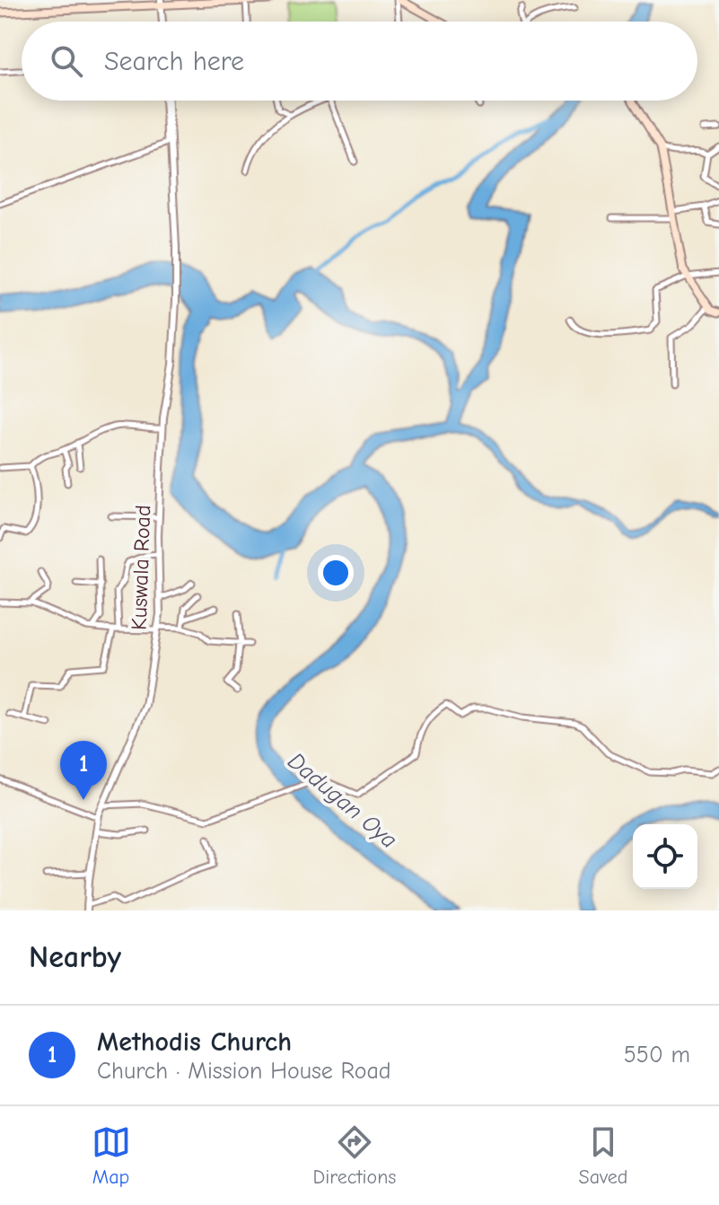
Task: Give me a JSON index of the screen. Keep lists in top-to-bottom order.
{
  "streets": {
    "street": ["Kuswala Road"]
  },
  "water": ["Dadugan Oya"],
  "page": {
    "search": "Search here",
    "pins": "1",
    "heading": "Nearby",
    "list": [
      {
        "mark": "1",
        "name": "Methodis Church",
        "note": "Church · Mission House Road",
        "value": "550 m"
      }
    ],
    "nav": ["Map", "Directions", "Saved"]
  }
}
